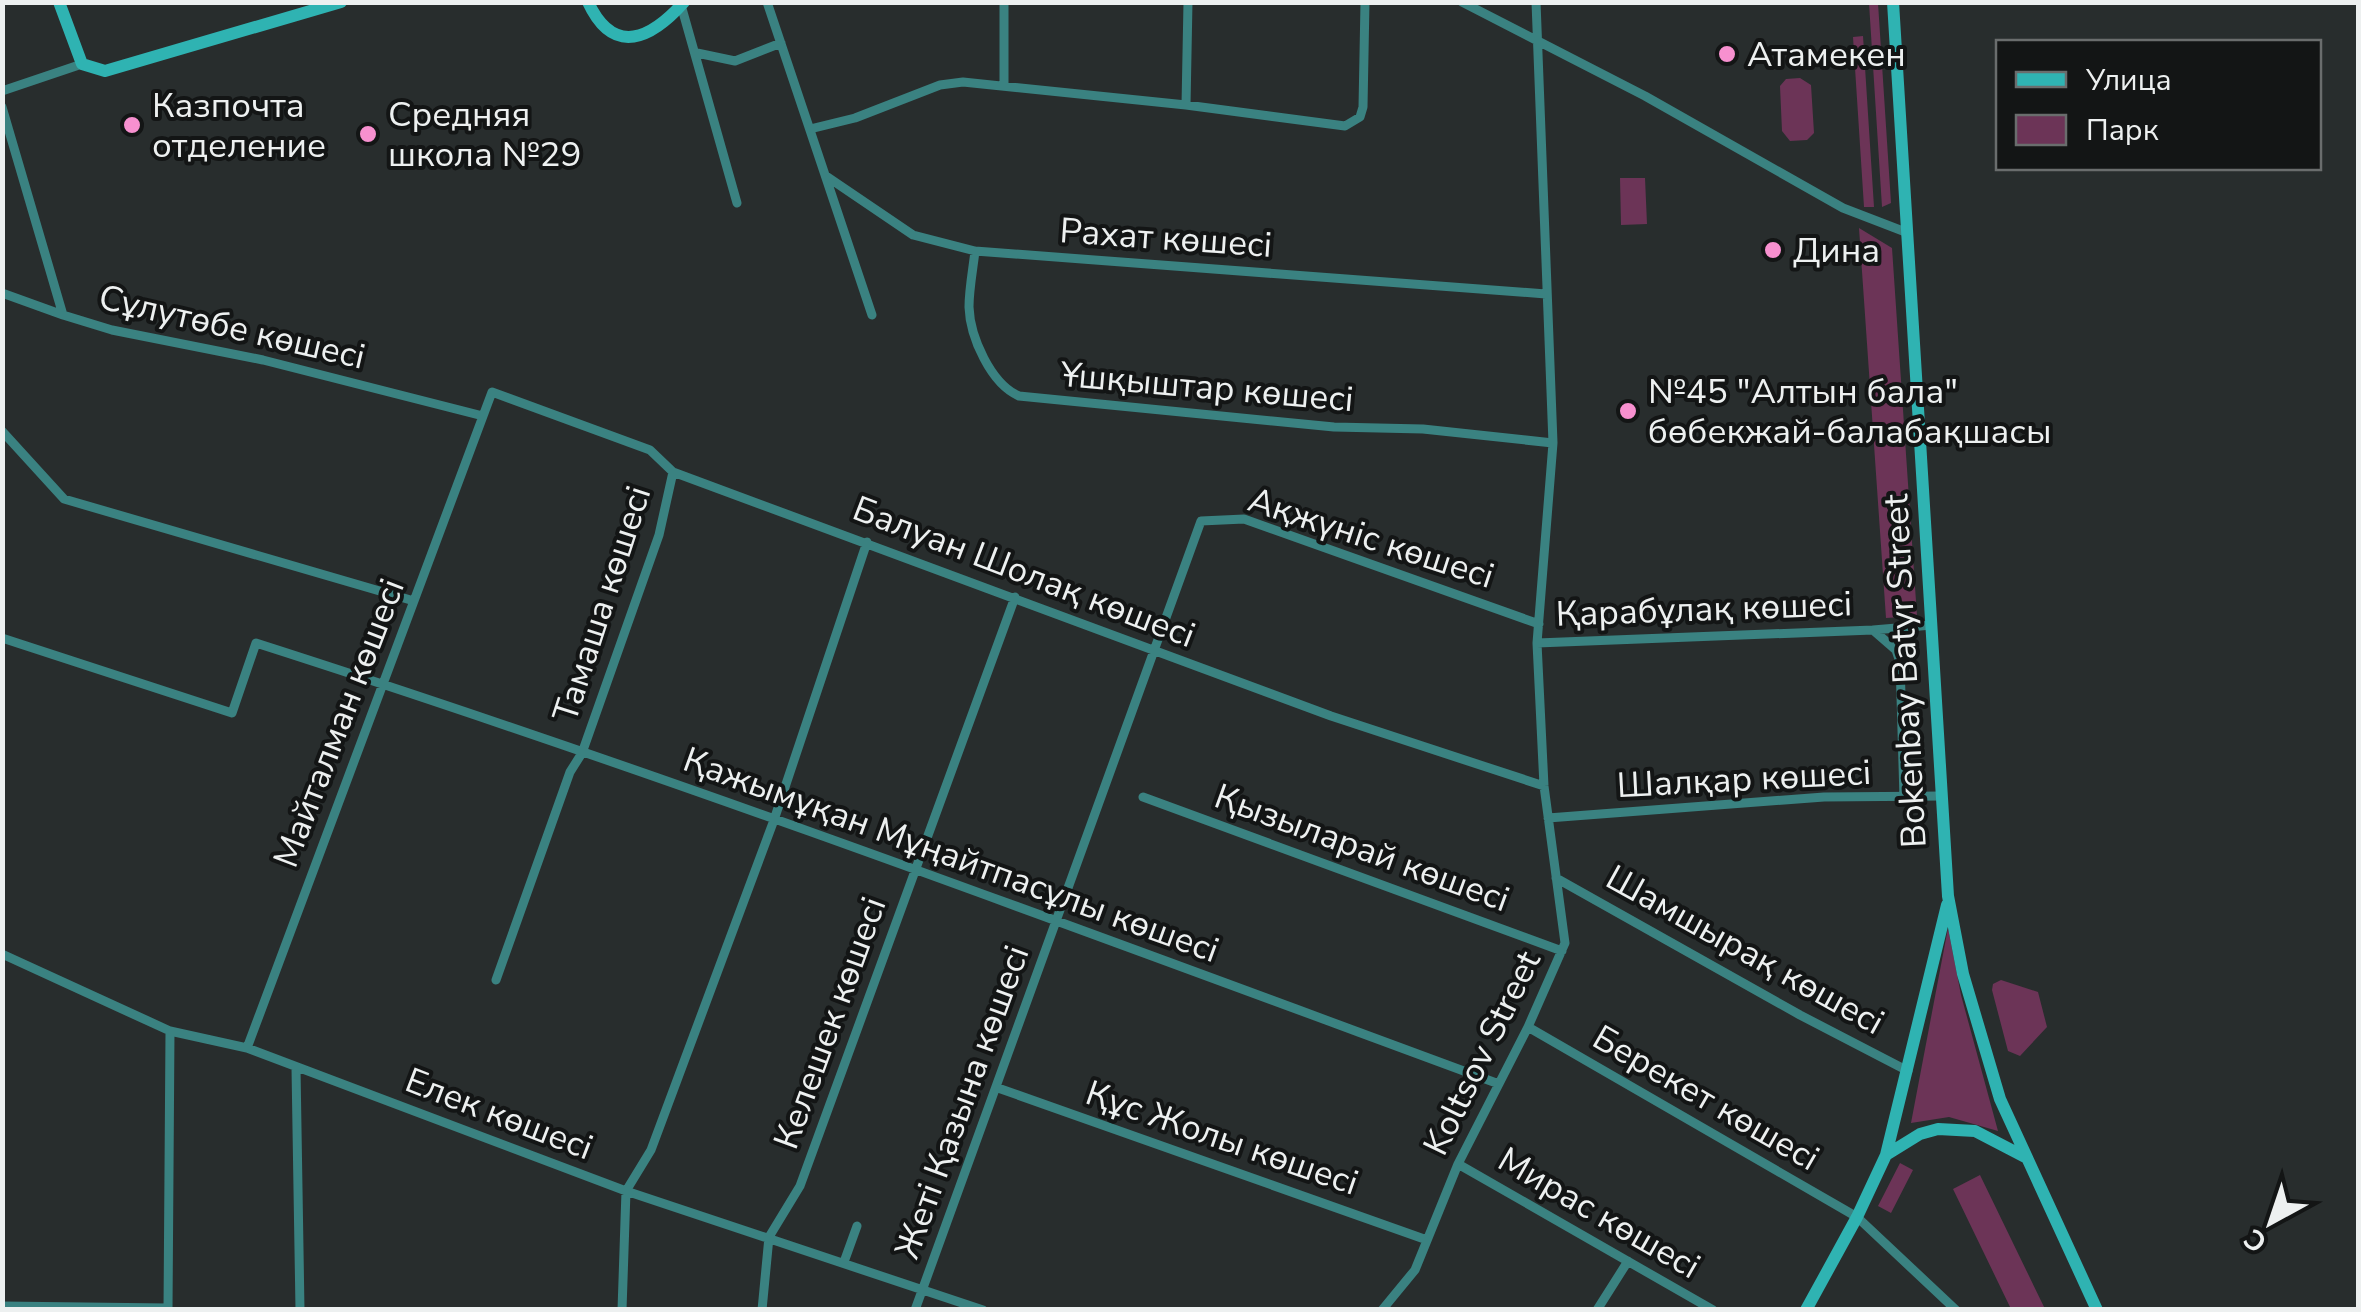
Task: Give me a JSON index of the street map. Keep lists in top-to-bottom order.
{
  "streets": {
    "main road": ["Bokenbay Batyr Street"],
    "street": [
      "Рахат көшесі",
      "Сұлутөбе көшесі",
      "Ұшқыштар көшесі",
      "Ақжүніс көшесі",
      "Балуан Шолақ көшесі",
      "Тамаша көшесі",
      "Қарабұлақ көшесі",
      "Майталман көшесі",
      "Шалқар көшесі",
      "Қызыларай көшесі",
      "Қажымұқан Мұңайтпасұлы көшесі",
      "Шамшырақ көшесі",
      "Келешек көшесі",
      "Koltsov Street",
      "Берекет көшесі",
      "Жеті Қазына көшесі",
      "Елек көшесі",
      "Құс Жолы көшесі",
      "Мирас көшесі"
    ]
  },
  "crossings": [
    ["Рахат көшесі", "Ұшқыштар көшесі"],
    ["Рахат көшесі", "Koltsov Street"],
    ["Сұлутөбе көшесі", "Майталман көшесі"],
    ["Ұшқыштар көшесі", "Koltsov Street"],
    ["Ақжүніс көшесі", "Балуан Шолақ көшесі"],
    ["Ақжүніс көшесі", "Koltsov Street"],
    ["Ақжүніс көшесі", "Жеті Қазына көшесі"],
    ["Балуан Шолақ көшесі", "Тамаша көшесі"],
    ["Балуан Шолақ көшесі", "Майталман көшесі"],
    ["Балуан Шолақ көшесі", "Келешек көшесі"],
    ["Балуан Шолақ көшесі", "Koltsov Street"],
    ["Балуан Шолақ көшесі", "Жеті Қазына көшесі"],
    ["Тамаша көшесі", "Қажымұқан Мұңайтпасұлы көшесі"],
    ["Қарабұлақ көшесі", "Шалқар көшесі"],
    ["Қарабұлақ көшесі", "Koltsov Street"],
    ["Bokenbay Batyr Street", "Шалқар көшесі"],
    ["Майталман көшесі", "Қажымұқан Мұңайтпасұлы көшесі"],
    ["Майталман көшесі", "Елек көшесі"],
    ["Шалқар көшесі", "Koltsov Street"],
    ["Қызыларай көшесі", "Koltsov Street"],
    ["Қажымұқан Мұңайтпасұлы көшесі", "Келешек көшесі"],
    ["Қажымұқан Мұңайтпасұлы көшесі", "Koltsov Street"],
    ["Қажымұқан Мұңайтпасұлы көшесі", "Жеті Қазына көшесі"],
    ["Шамшырақ көшесі", "Koltsov Street"],
    ["Келешек көшесі", "Елек көшесі"],
    ["Koltsov Street", "Берекет көшесі"],
    ["Koltsov Street", "Құс Жолы көшесі"],
    ["Koltsov Street", "Мирас көшесі"],
    ["Жеті Қазына көшесі", "Елек көшесі"],
    ["Жеті Қазына көшесі", "Құс Жолы көшесі"]
  ],
  "places": [
    "Атамекен",
    "Казпочта отделение",
    "Средняя школа №29",
    "Дина",
    "№45 \"Алтын бала\" бөбекжай-балабақшасы"
  ],
  "legend": ["Улица", "Парк"],
  "north": "bottom left"
}
